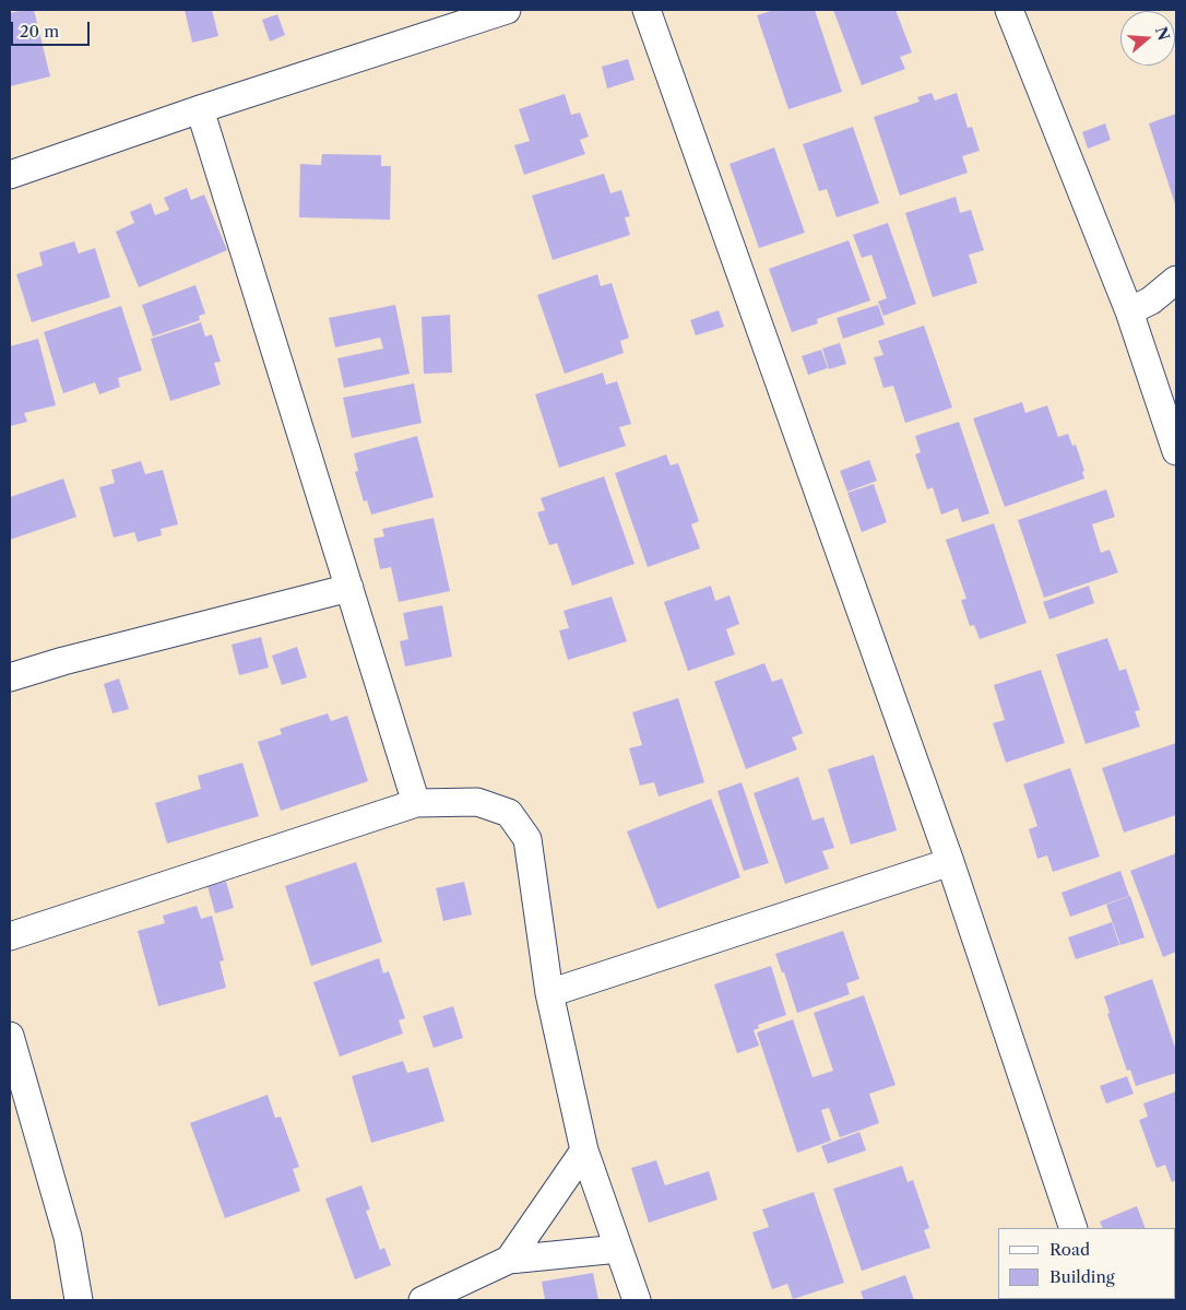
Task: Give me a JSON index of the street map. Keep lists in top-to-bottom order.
{
  "legend": ["Road", "Building"],
  "scale_bar": "20 m",
  "north": "right"
}
